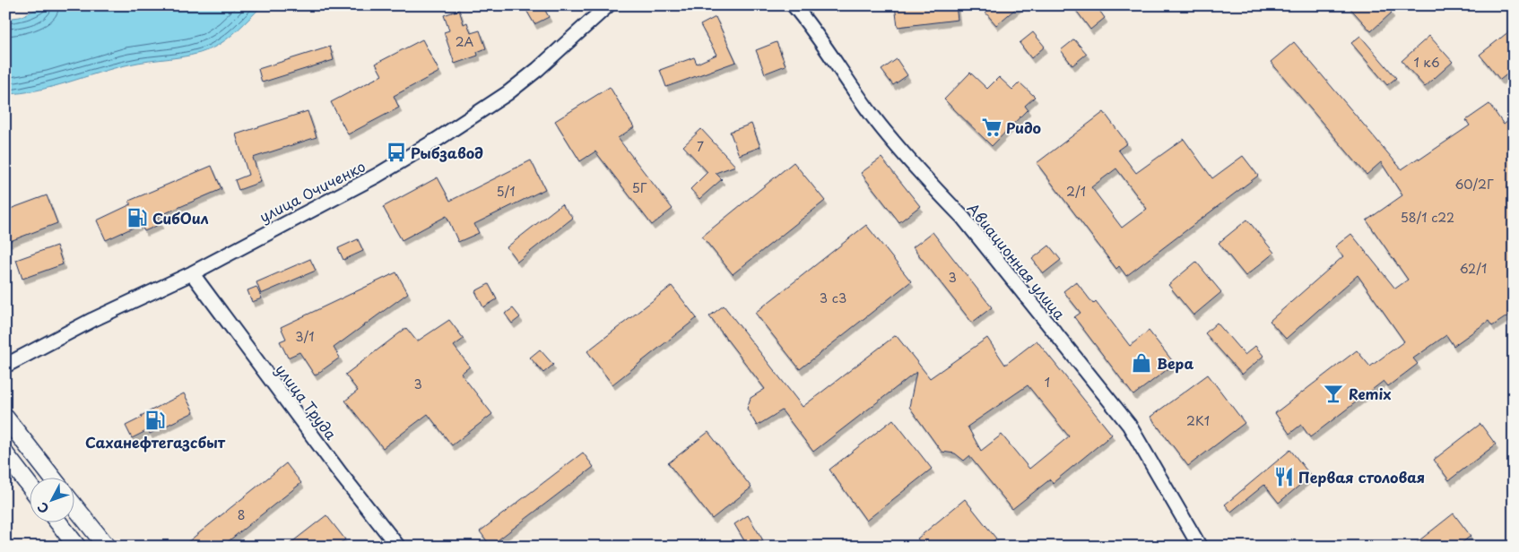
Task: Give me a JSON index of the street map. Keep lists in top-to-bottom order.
{
  "streets": {
    "street": ["улица Очиченко", "Авиационная улица", "улица Труда"]
  },
  "crossings": [
    ["улица Очиченко", "улица Труда"]
  ],
  "places": {
    "supermarket": ["Ридо"],
    "bus stop": ["Рыбзавод"],
    "fuel station": ["СибОил", "Саханефтегазсбыт"],
    "shop": ["Вера"],
    "bar": ["Remix"],
    "restaurant": ["Первая столовая"]
  },
  "house_numbers": [
    "2А",
    "1 к6",
    "7",
    "60/2Г",
    "5Г",
    "5/1",
    "2/1",
    "58/1 с22",
    "62/1",
    "3",
    "3 с3",
    "3/1",
    "1",
    "3",
    "2К1",
    "8"
  ],
  "north": "bottom left"
}
